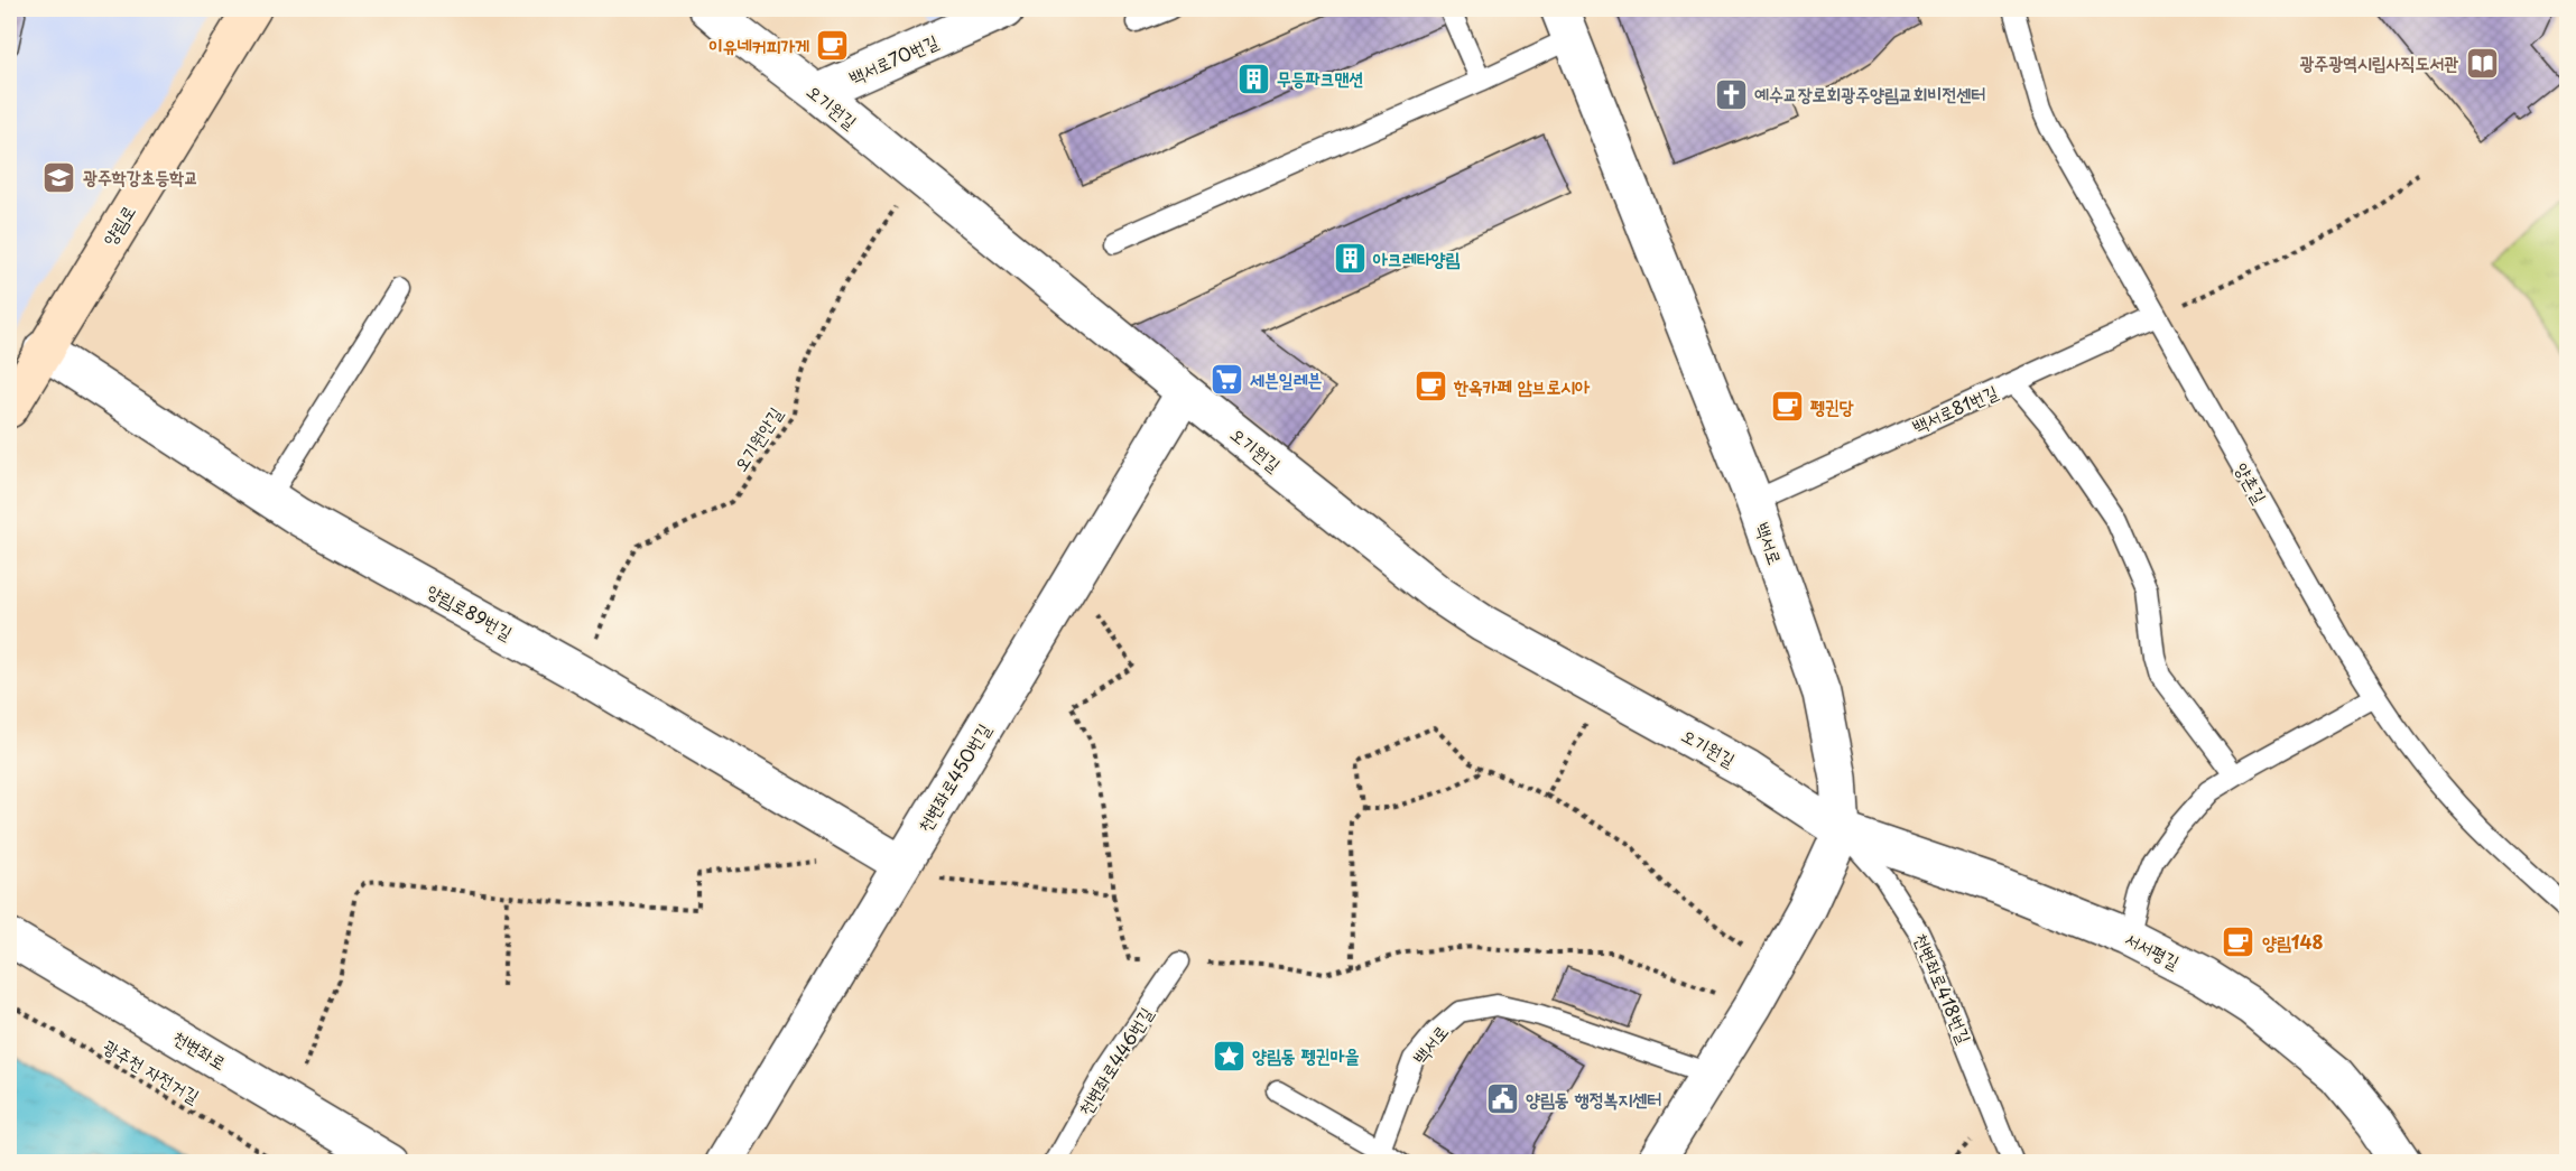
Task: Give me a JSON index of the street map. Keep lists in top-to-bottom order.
{
  "streets": {
    "main road": ["양림로"],
    "street": [
      "백서로70번길",
      "오기원길",
      "백서로",
      "양림로89번길",
      "천변좌로450번길",
      "서서평길",
      "천변좌로"
    ],
    "lane": [
      "백서로81번길",
      "양촌길",
      "천변좌로418번길",
      "천변좌로446번길"
    ],
    "path": ["오기원안길", "광주천 자전거길"]
  },
  "crossings": [
    ["백서로70번길", "오기원길"],
    ["오기원길", "오기원안길"],
    ["오기원길", "백서로"],
    ["오기원길", "천변좌로450번길"],
    ["오기원길", "서서평길"],
    ["오기원길", "천변좌로418번길"],
    ["양림로", "양림로89번길"],
    ["백서로81번길", "양촌길"],
    ["백서로81번길", "백서로"],
    ["오기원안길", "양림로89번길"],
    ["백서로", "서서평길"],
    ["백서로", "천변좌로418번길"],
    ["양림로89번길", "천변좌로450번길"],
    ["서서평길", "천변좌로418번길"]
  ],
  "places": {
    "cafe": [
      "이유네커피가게",
      "한옥카페 암브로시아",
      "펭귄당",
      "양림148"
    ],
    "library": ["광주광역시립사직도서관"],
    "building": ["무등파크맨션", "아크레타양림"],
    "church": ["예수교장로회광주양림교회비전센터"],
    "school or university": ["광주학강초등학교"],
    "supermarket": ["세븐일레븐"],
    "place": ["양림동 펭귄마을"],
    "public building": ["양림동 행정복지센터"]
  }
}
